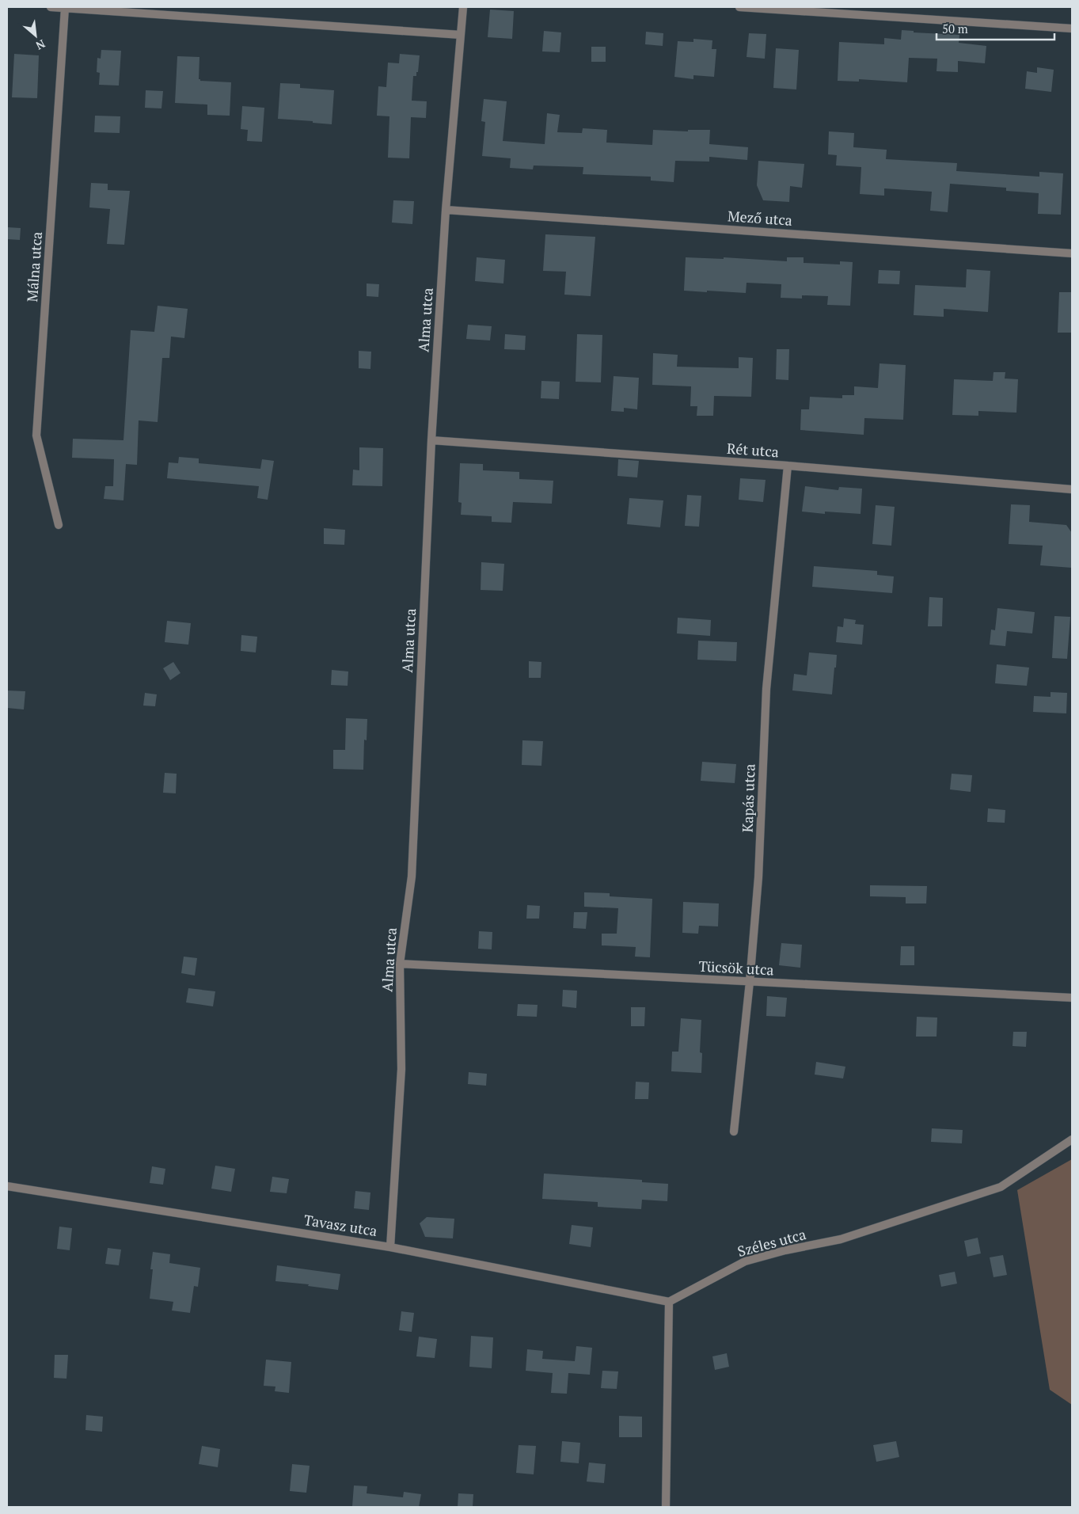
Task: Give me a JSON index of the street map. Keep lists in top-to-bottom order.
{
  "streets": {
    "street": [
      "Mező utca",
      "Málna utca",
      "Alma utca",
      "Rét utca",
      "Kapás utca",
      "Tücsök utca",
      "Tavasz utca",
      "Széles utca"
    ]
  },
  "crossings": [
    ["Mező utca", "Alma utca"],
    ["Alma utca", "Rét utca"],
    ["Alma utca", "Tücsök utca"],
    ["Alma utca", "Tavasz utca"],
    ["Rét utca", "Kapás utca"],
    ["Kapás utca", "Tücsök utca"],
    ["Tavasz utca", "Széles utca"]
  ],
  "scale_bar": "50 m",
  "north": "bottom right"
}
